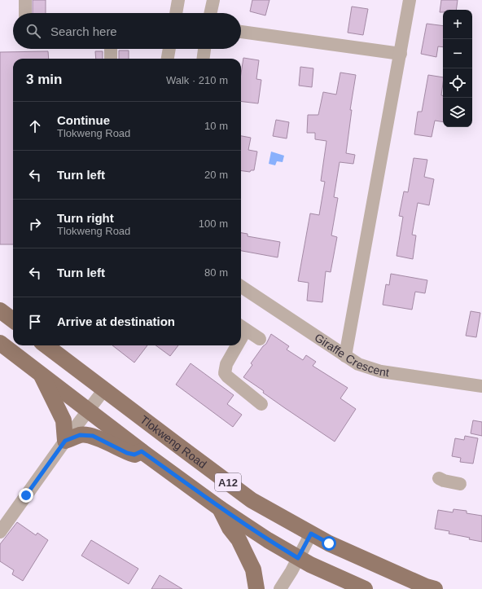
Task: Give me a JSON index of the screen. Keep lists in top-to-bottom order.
{
  "streets": {
    "main road": ["Tlokweng Road", "A12"],
    "street": ["Giraffe Crescent"]
  },
  "page": {
    "map_buttons": ["+", "−"],
    "search": "Search here",
    "heading": ["3 min", "Walk · 210 m"],
    "list": [
      ["Continue", "Tlokweng Road", "10 m"],
      ["Turn left", "20 m"],
      ["Turn right", "Tlokweng Road", "100 m"],
      ["Turn left", "80 m"],
      "Arrive at destination"
    ]
  }
}
